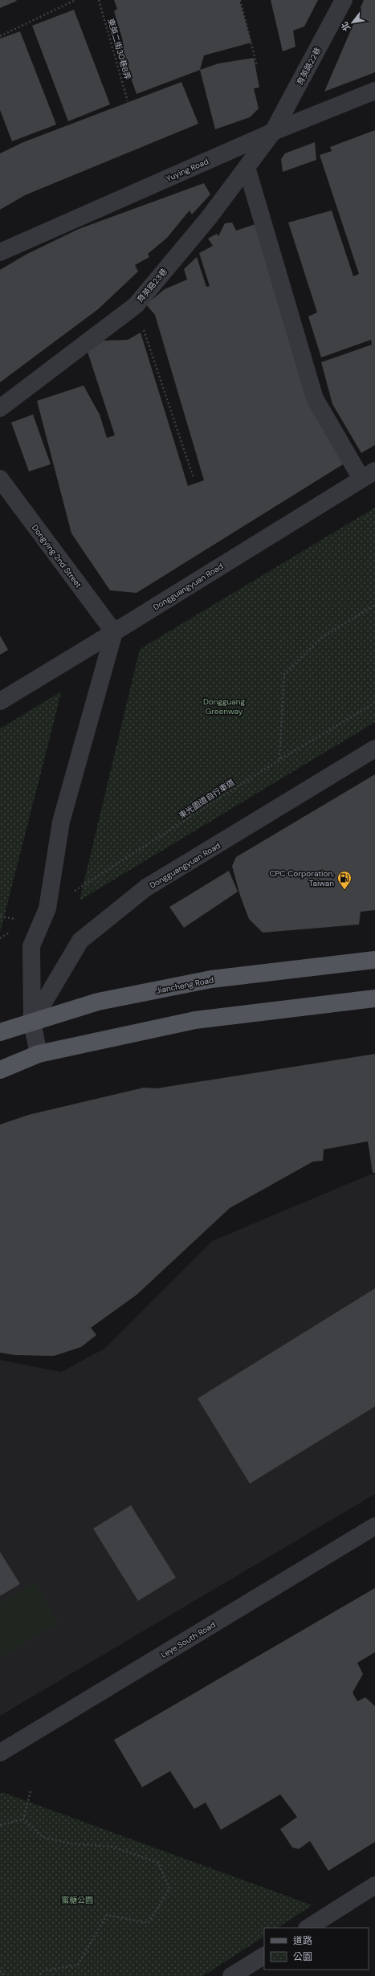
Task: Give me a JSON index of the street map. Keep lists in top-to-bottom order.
{
  "streets": {
    "main road": ["Jiancheng Road"],
    "street": [
      "育英路22巷",
      "Yuying Road",
      "育英路23巷",
      "Dongying 2nd Street",
      "Dongguangyuan Road",
      "Leye South Road"
    ],
    "path": ["東英二街30巷8弄", "東光園道自行車道"]
  },
  "crossings": [
    ["育英路22巷", "Yuying Road"],
    ["育英路22巷", "育英路23巷"],
    ["Yuying Road", "育英路23巷"],
    ["Dongying 2nd Street", "Dongguangyuan Road"],
    ["Dongguangyuan Road", "Jiancheng Road"]
  ],
  "parks": ["Dongguang Greenway", "蜜糖公園"],
  "places": {
    "fuel station": ["CPC Corporation, Taiwan"]
  },
  "legend": ["道路", "公園"],
  "north": "bottom left"
}
